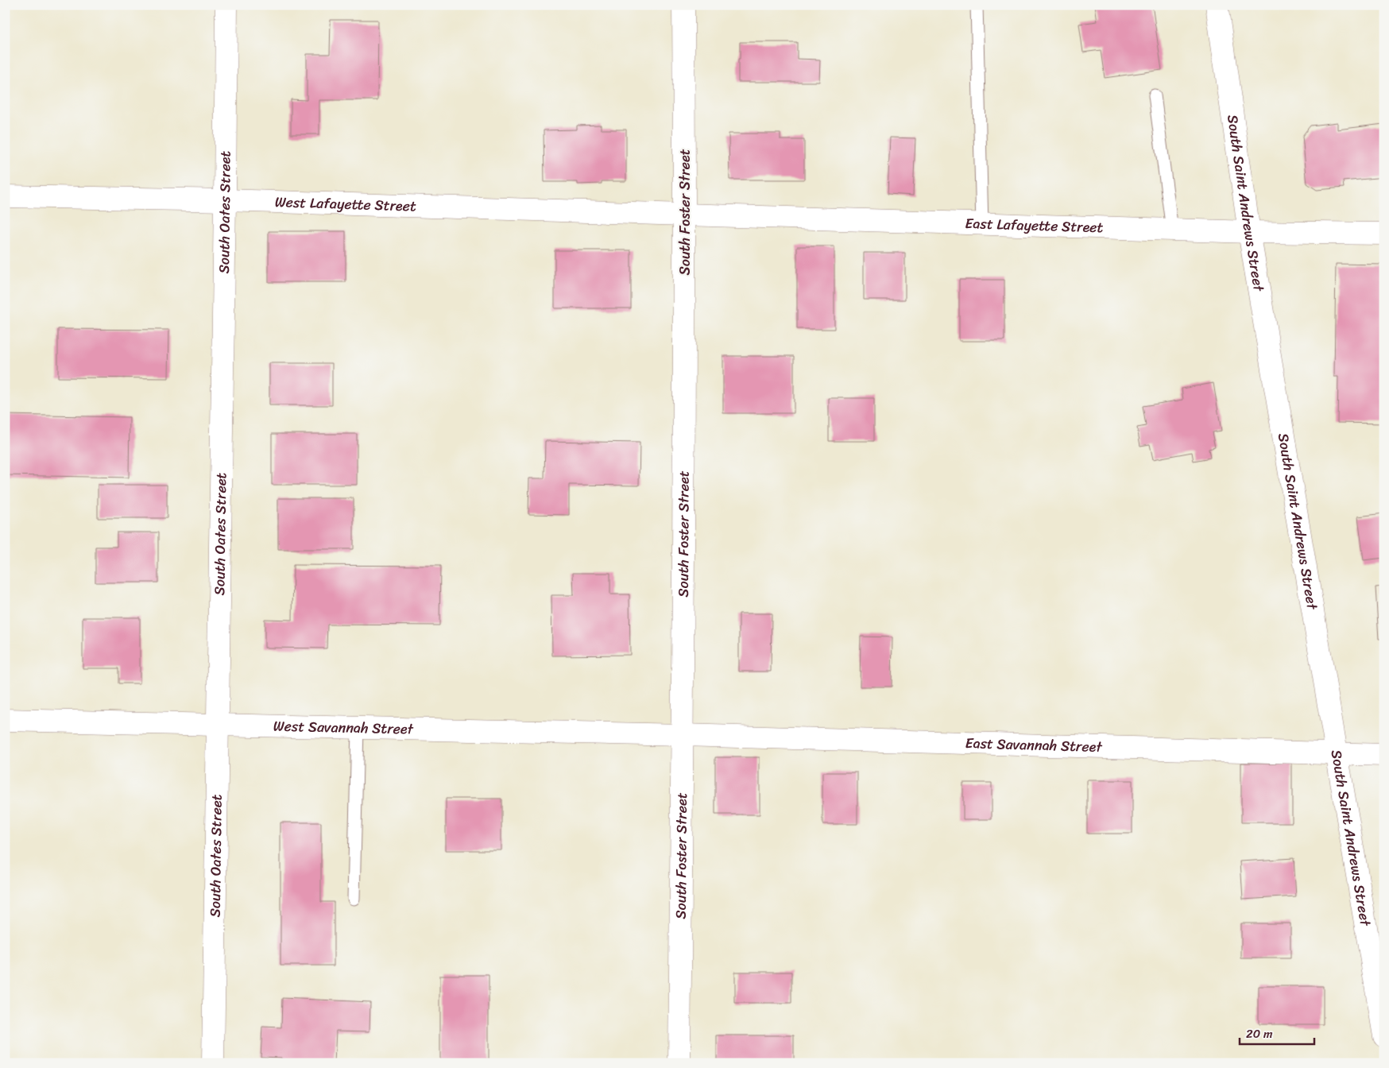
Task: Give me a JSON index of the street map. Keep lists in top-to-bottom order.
{
  "streets": {
    "street": [
      "South Saint Andrews Street",
      "West Lafayette Street",
      "South Oates Street",
      "South Foster Street",
      "East Lafayette Street",
      "West Savannah Street",
      "East Savannah Street"
    ]
  },
  "crossings": [
    ["South Saint Andrews Street", "East Lafayette Street"],
    ["South Saint Andrews Street", "East Savannah Street"],
    ["West Lafayette Street", "South Oates Street"],
    ["West Lafayette Street", "South Foster Street"],
    ["West Lafayette Street", "East Lafayette Street"],
    ["South Oates Street", "West Savannah Street"],
    ["South Foster Street", "East Lafayette Street"],
    ["South Foster Street", "West Savannah Street"],
    ["South Foster Street", "East Savannah Street"],
    ["West Savannah Street", "East Savannah Street"]
  ],
  "scale_bar": "20 m"
}
